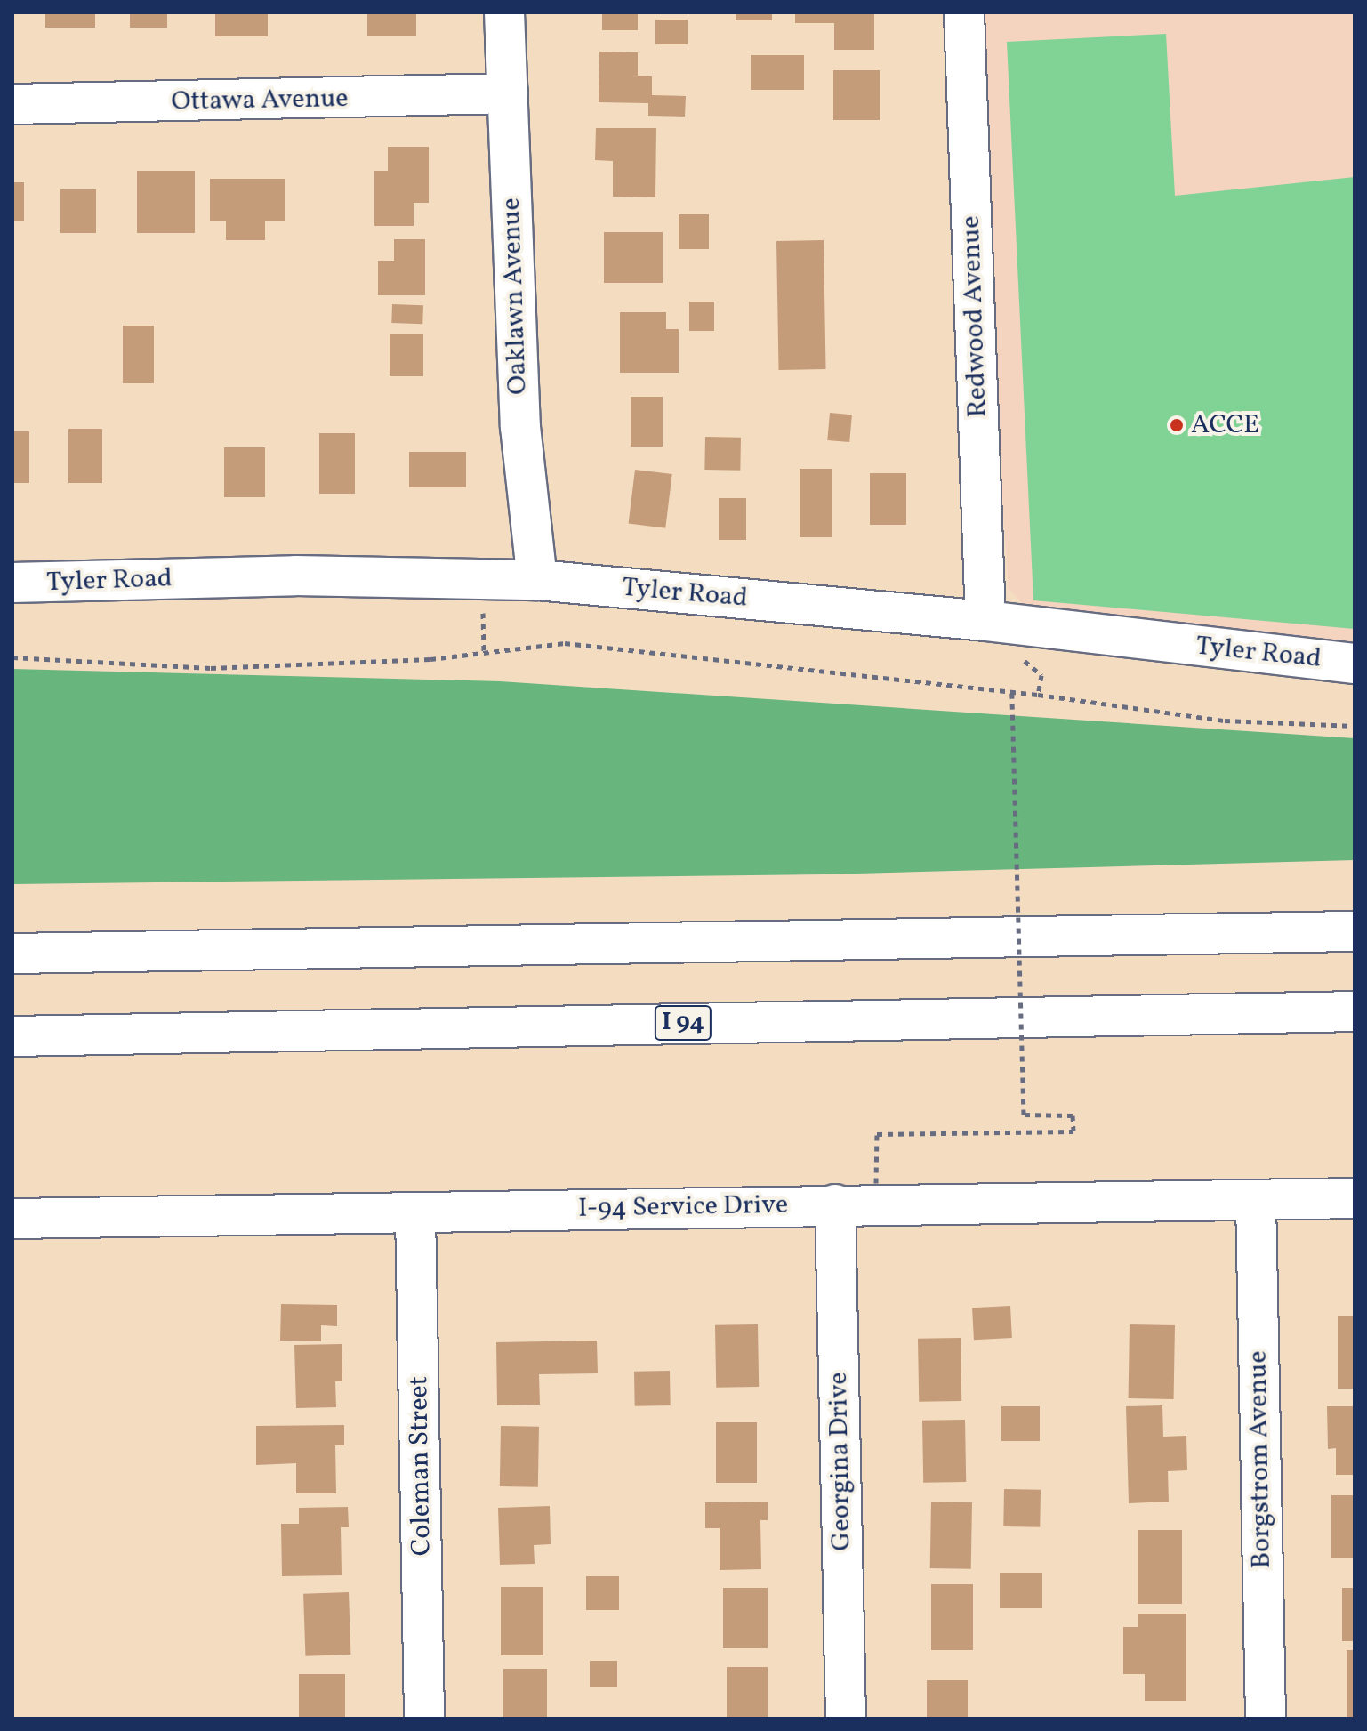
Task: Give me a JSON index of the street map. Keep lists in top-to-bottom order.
{
  "streets": {
    "main road": [
      "Ottawa Avenue",
      "Oaklawn Avenue",
      "Redwood Avenue",
      "Tyler Road",
      "I 94",
      "I-94 Service Drive",
      "Borgstrom Avenue",
      "Georgina Drive",
      "Coleman Street"
    ]
  },
  "crossings": [
    ["Ottawa Avenue", "Oaklawn Avenue"],
    ["Oaklawn Avenue", "Tyler Road"],
    ["Redwood Avenue", "Tyler Road"],
    ["I-94 Service Drive", "Borgstrom Avenue"],
    ["I-94 Service Drive", "Georgina Drive"],
    ["I-94 Service Drive", "Coleman Street"]
  ],
  "places": ["ACCE"]
}
